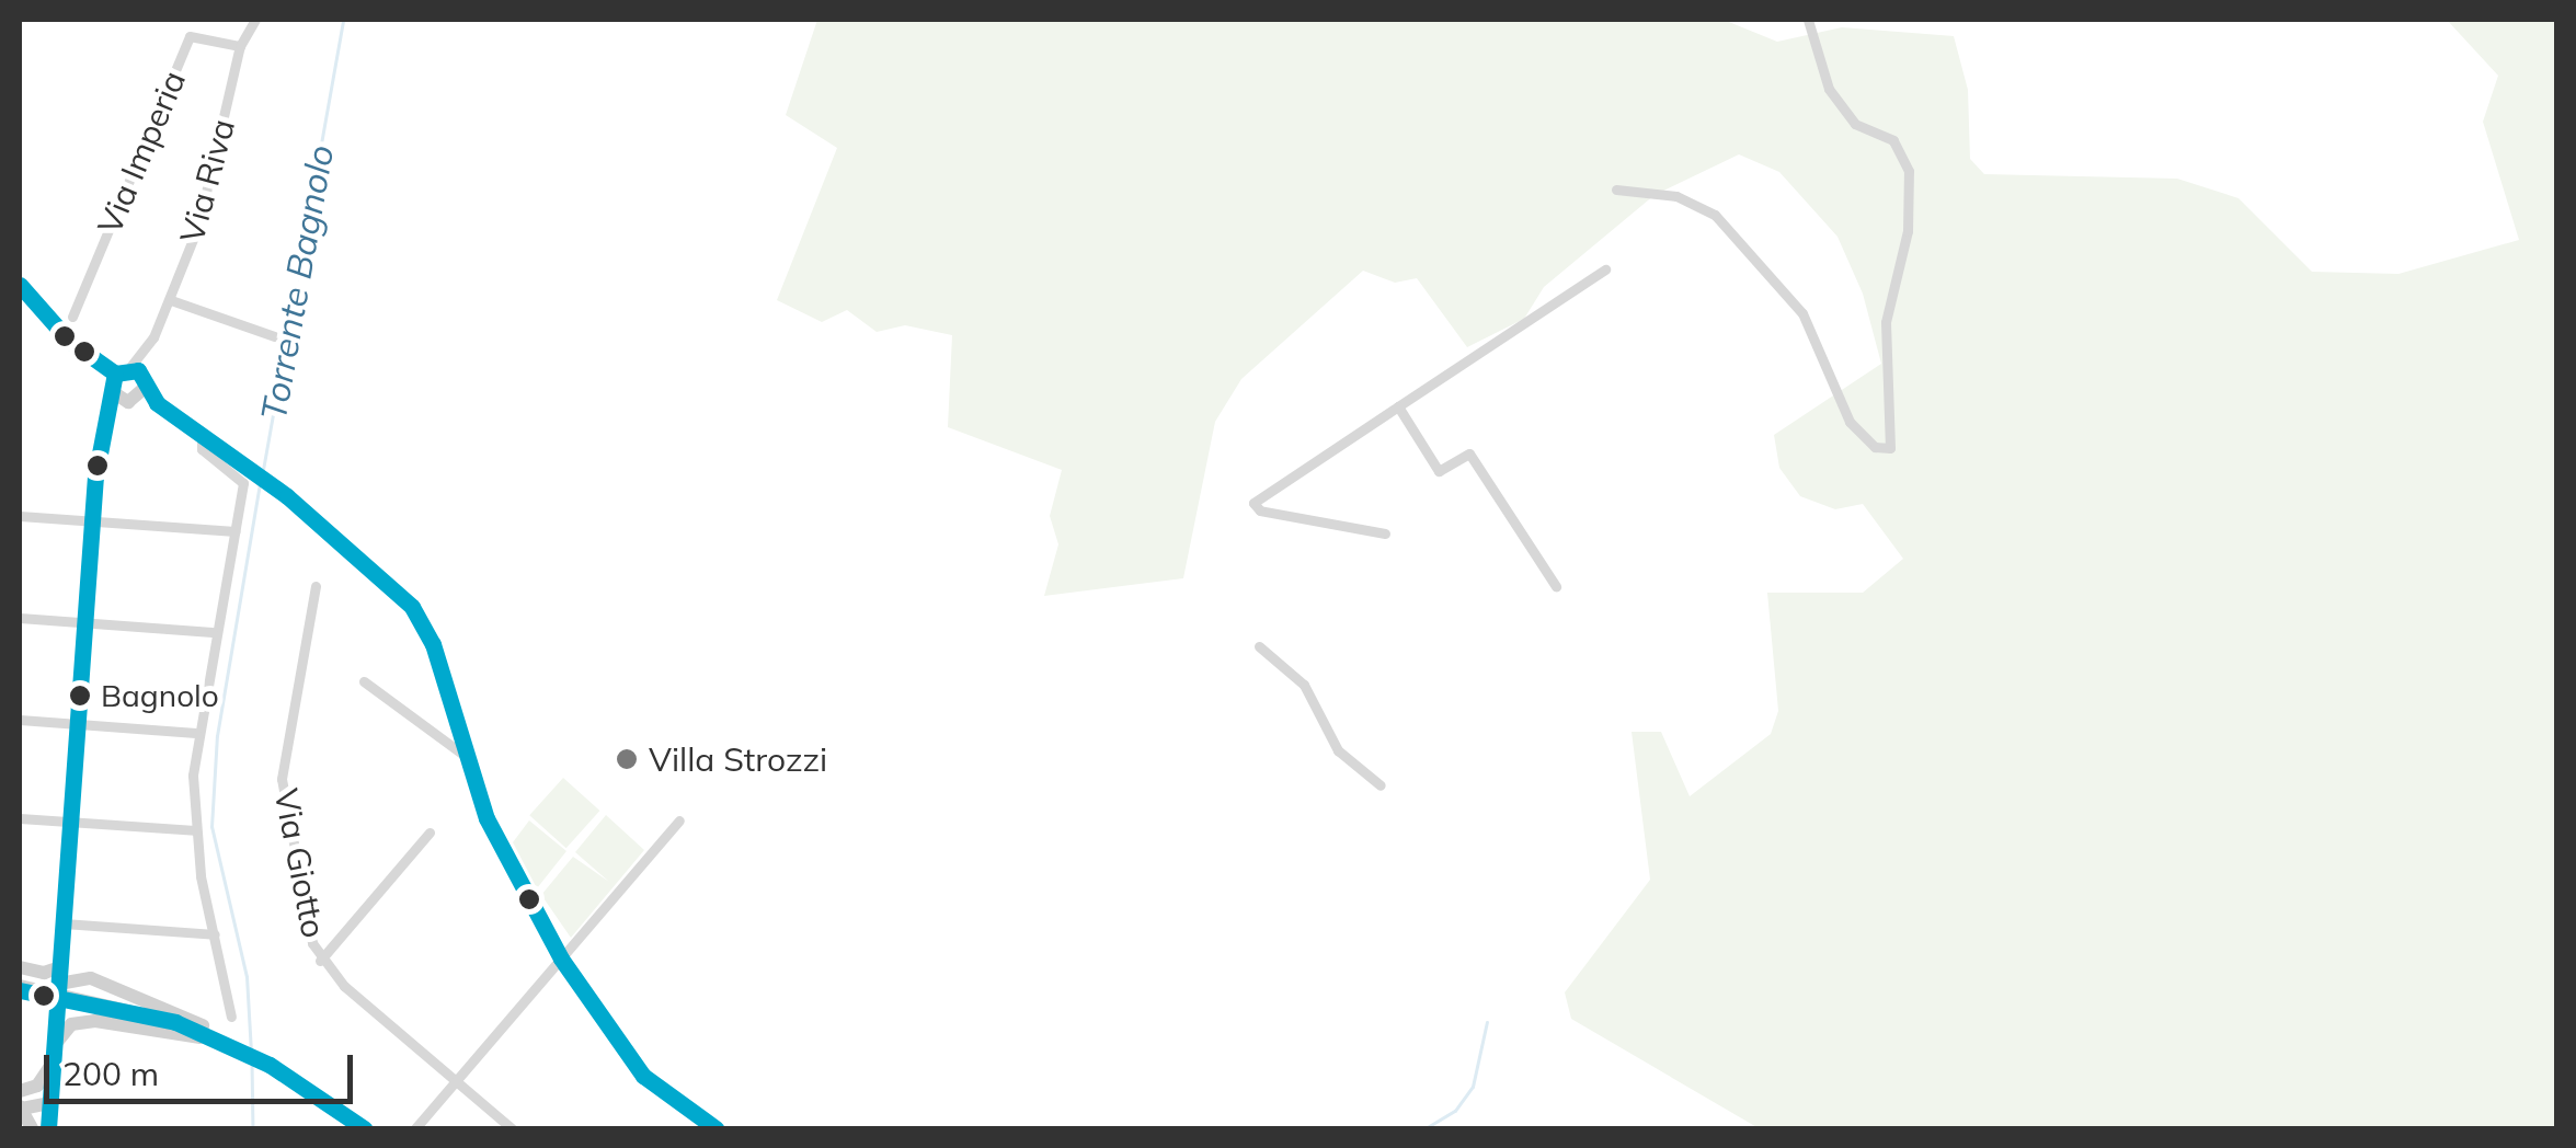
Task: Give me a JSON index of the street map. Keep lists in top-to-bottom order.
{
  "streets": {
    "street": ["Via Imperia", "Via Riva", "Via Giotto"]
  },
  "crossings": [
    ["Via Imperia", "Via Riva"]
  ],
  "water": ["Torrente Bagnolo"],
  "places": ["Bagnolo", "Villa Strozzi"],
  "scale_bar": "200 m"
}
